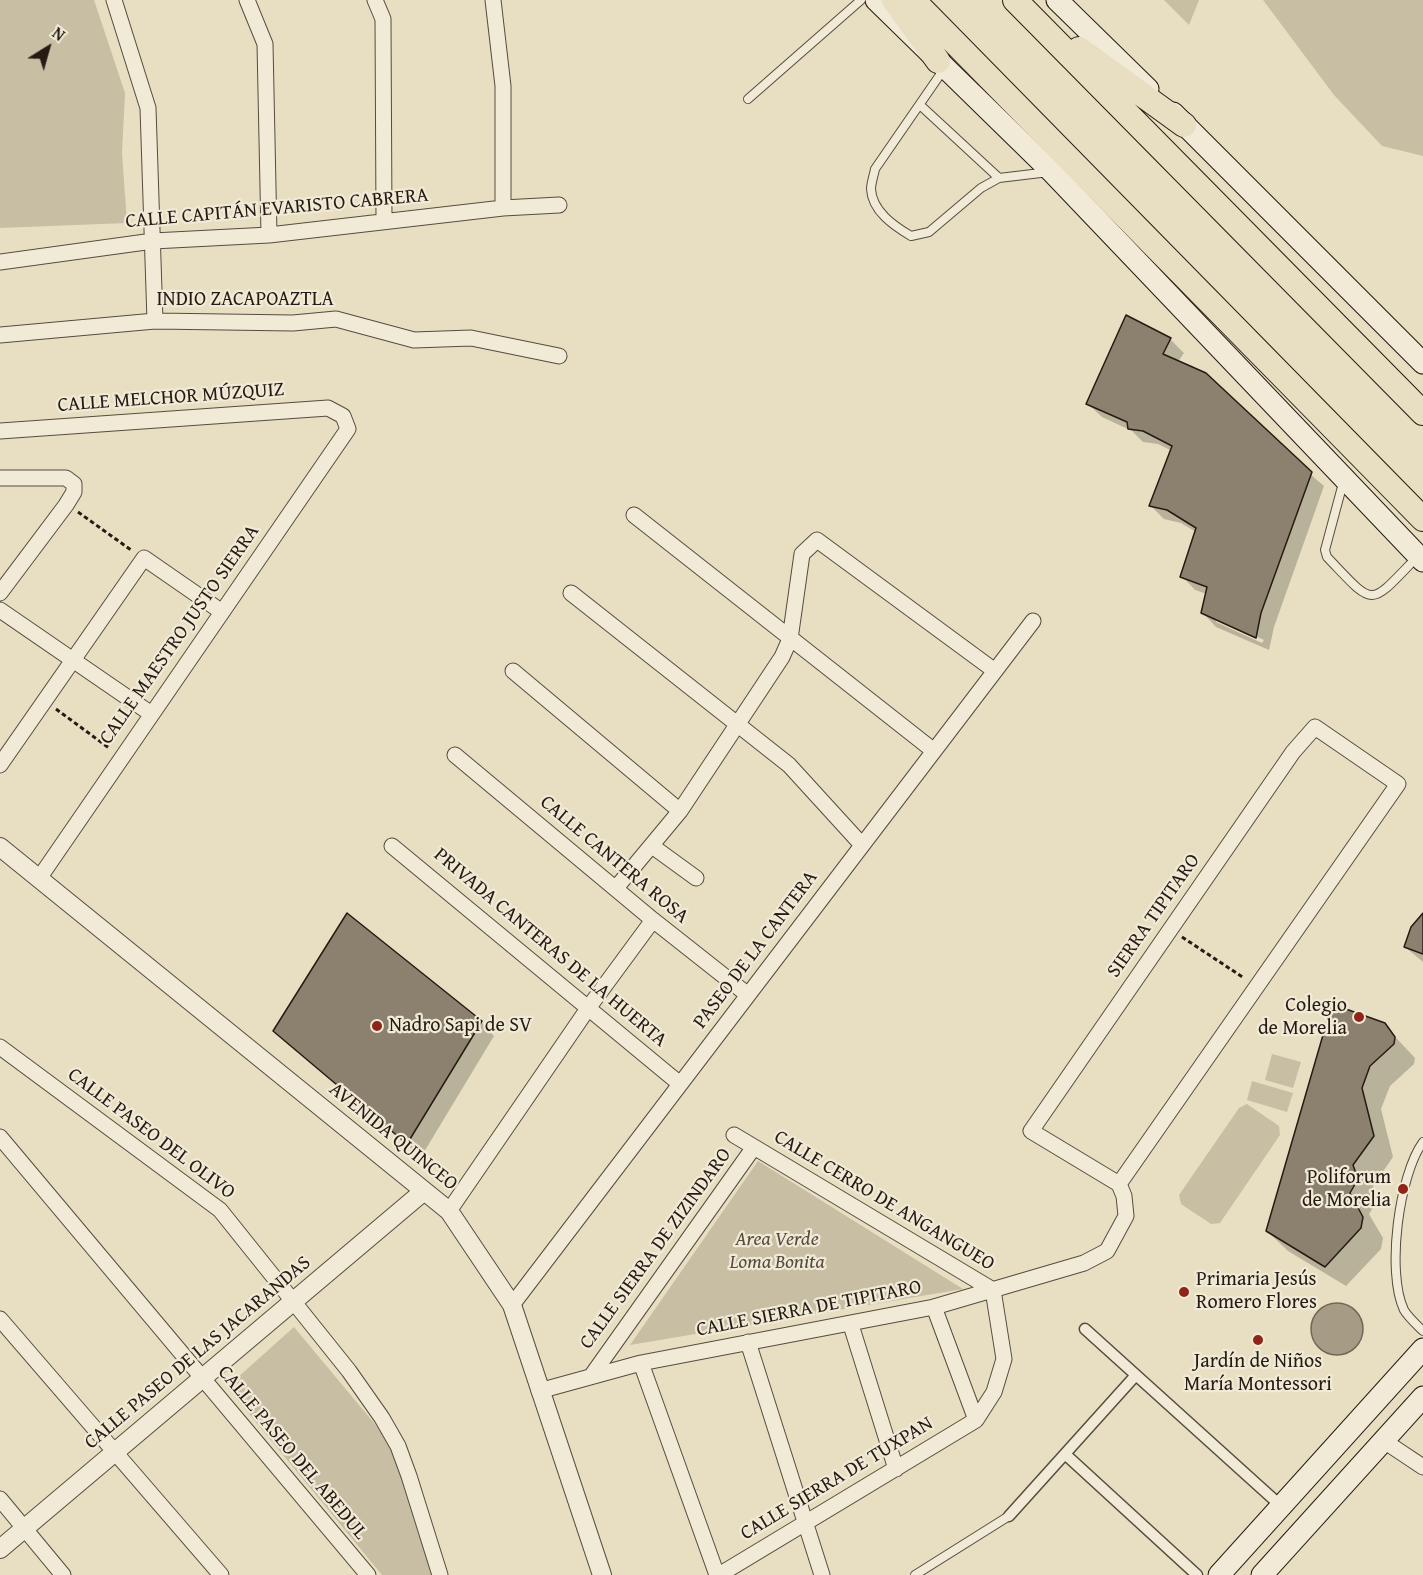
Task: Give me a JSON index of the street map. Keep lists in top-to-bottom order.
{
  "streets": {
    "street": [
      "CALLE CAPITÁN EVARISTO CABRERA",
      "INDIO ZACAPOAZTLA",
      "CALLE MELCHOR MÚZQUIZ",
      "CALLE MAESTRO JUSTO SIERRA",
      "CALLE CANTERA ROSA",
      "SIERRA TIPITARO",
      "PRIVADA CANTERAS DE LA HUERTA",
      "PASEO DE LA CANTERA",
      "CALLE PASEO DEL OLIVO",
      "AVENIDA QUINCEO",
      "CALLE CERRO DE ANGANGUEO",
      "CALLE SIERRA DE ZIZINDARO",
      "CALLE SIERRA DE TIPITARO",
      "CALLE PASEO DE LAS JACARANDAS",
      "CALLE PASEO DEL ABEDUL",
      "CALLE SIERRA DE TUXPAN"
    ]
  },
  "crossings": [
    ["CALLE MELCHOR MÚZQUIZ", "CALLE MAESTRO JUSTO SIERRA"],
    ["CALLE MAESTRO JUSTO SIERRA", "AVENIDA QUINCEO"],
    ["CALLE CANTERA ROSA", "PASEO DE LA CANTERA"],
    ["SIERRA TIPITARO", "CALLE SIERRA DE TIPITARO"],
    ["PRIVADA CANTERAS DE LA HUERTA", "PASEO DE LA CANTERA"],
    ["PASEO DE LA CANTERA", "AVENIDA QUINCEO"],
    ["CALLE PASEO DEL OLIVO", "CALLE PASEO DE LAS JACARANDAS"],
    ["AVENIDA QUINCEO", "CALLE SIERRA DE TIPITARO"],
    ["AVENIDA QUINCEO", "CALLE PASEO DE LAS JACARANDAS"],
    ["CALLE CERRO DE ANGANGUEO", "CALLE SIERRA DE ZIZINDARO"],
    ["CALLE CERRO DE ANGANGUEO", "CALLE SIERRA DE TIPITARO"],
    ["CALLE SIERRA DE ZIZINDARO", "CALLE SIERRA DE TIPITARO"],
    ["CALLE PASEO DE LAS JACARANDAS", "CALLE PASEO DEL ABEDUL"]
  ],
  "parks": ["Area Verde Loma Bonita"],
  "places": [
    "Colegio de Morelia",
    "Nadro Sapi de SV",
    "Poliforum de Morelia",
    "Primaria Jesús Romero Flores",
    "Jardín de Niños María Montessori"
  ],
  "north": "top right"
}
